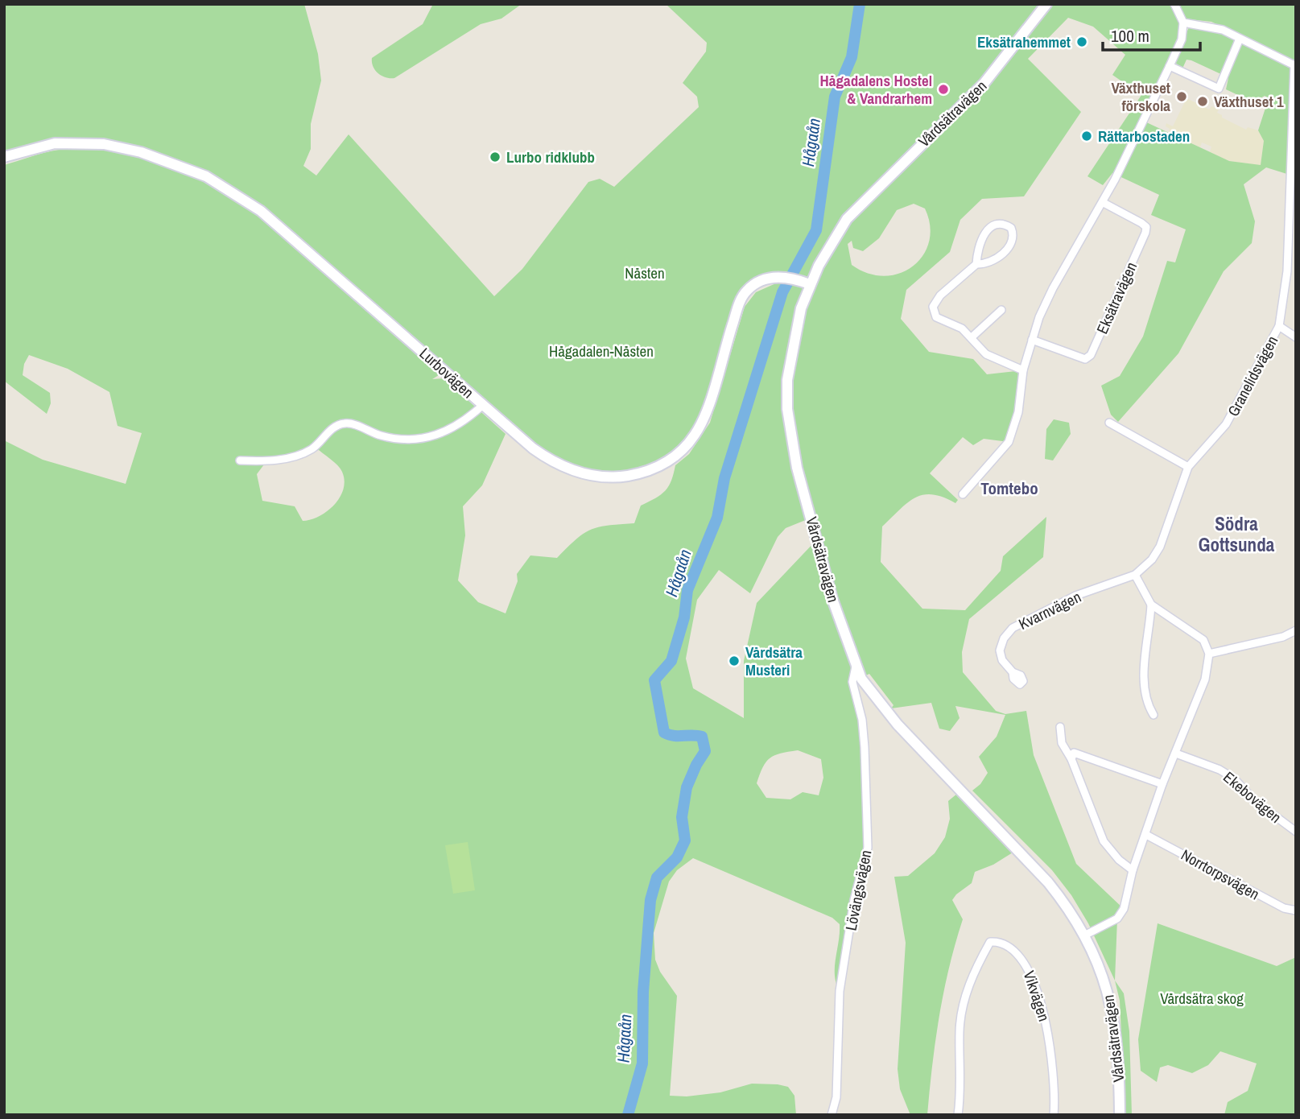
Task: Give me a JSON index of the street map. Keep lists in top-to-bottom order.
{
  "streets": {
    "street": [
      "Vårdsätravägen",
      "Eksätravägen",
      "Lurbovägen",
      "Granelidsvägen",
      "Kvarnvägen",
      "Ekebovägen",
      "Norrtorpsvägen",
      "Lövängsvägen",
      "Vikvägen"
    ]
  },
  "crossings": [
    ["Vårdsätravägen", "Lurbovägen"],
    ["Vårdsätravägen", "Lövängsvägen"],
    ["Granelidsvägen", "Kvarnvägen"]
  ],
  "districts": ["Tomtebo", "Södra Gottsunda"],
  "water": ["Hågaån"],
  "parks": ["Nåsten", "Hågadalen-Nåsten", "Vårdsätra skog"],
  "places": [
    "Eksätrahemmet",
    "Hågadalens Hostel & Vandrarhem",
    "Växthuset förskola",
    "Växthuset 1",
    "Rättarbostaden",
    "Lurbo ridklubb",
    "Vårdsätra Musteri"
  ],
  "scale_bar": "100 m"
}
